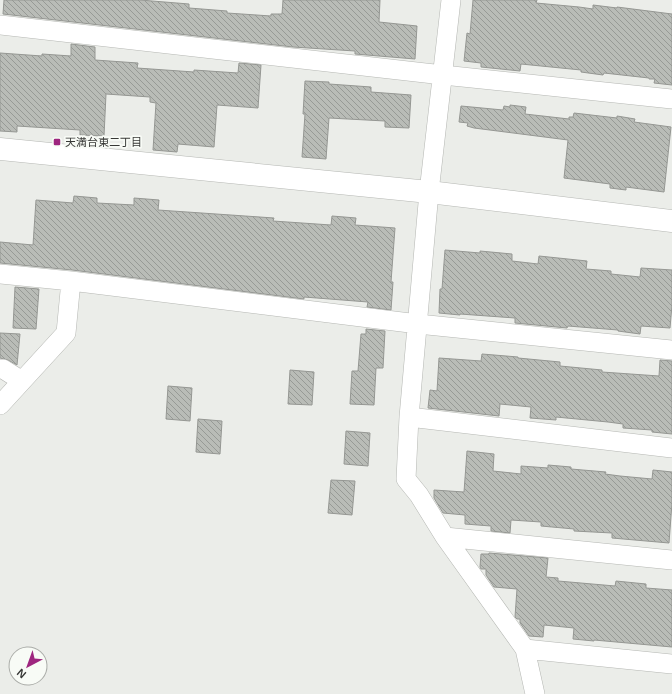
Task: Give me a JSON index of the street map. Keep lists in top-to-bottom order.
{
  "places": {
    "transit": ["天満台東二丁目"]
  },
  "north": "bottom left"
}
